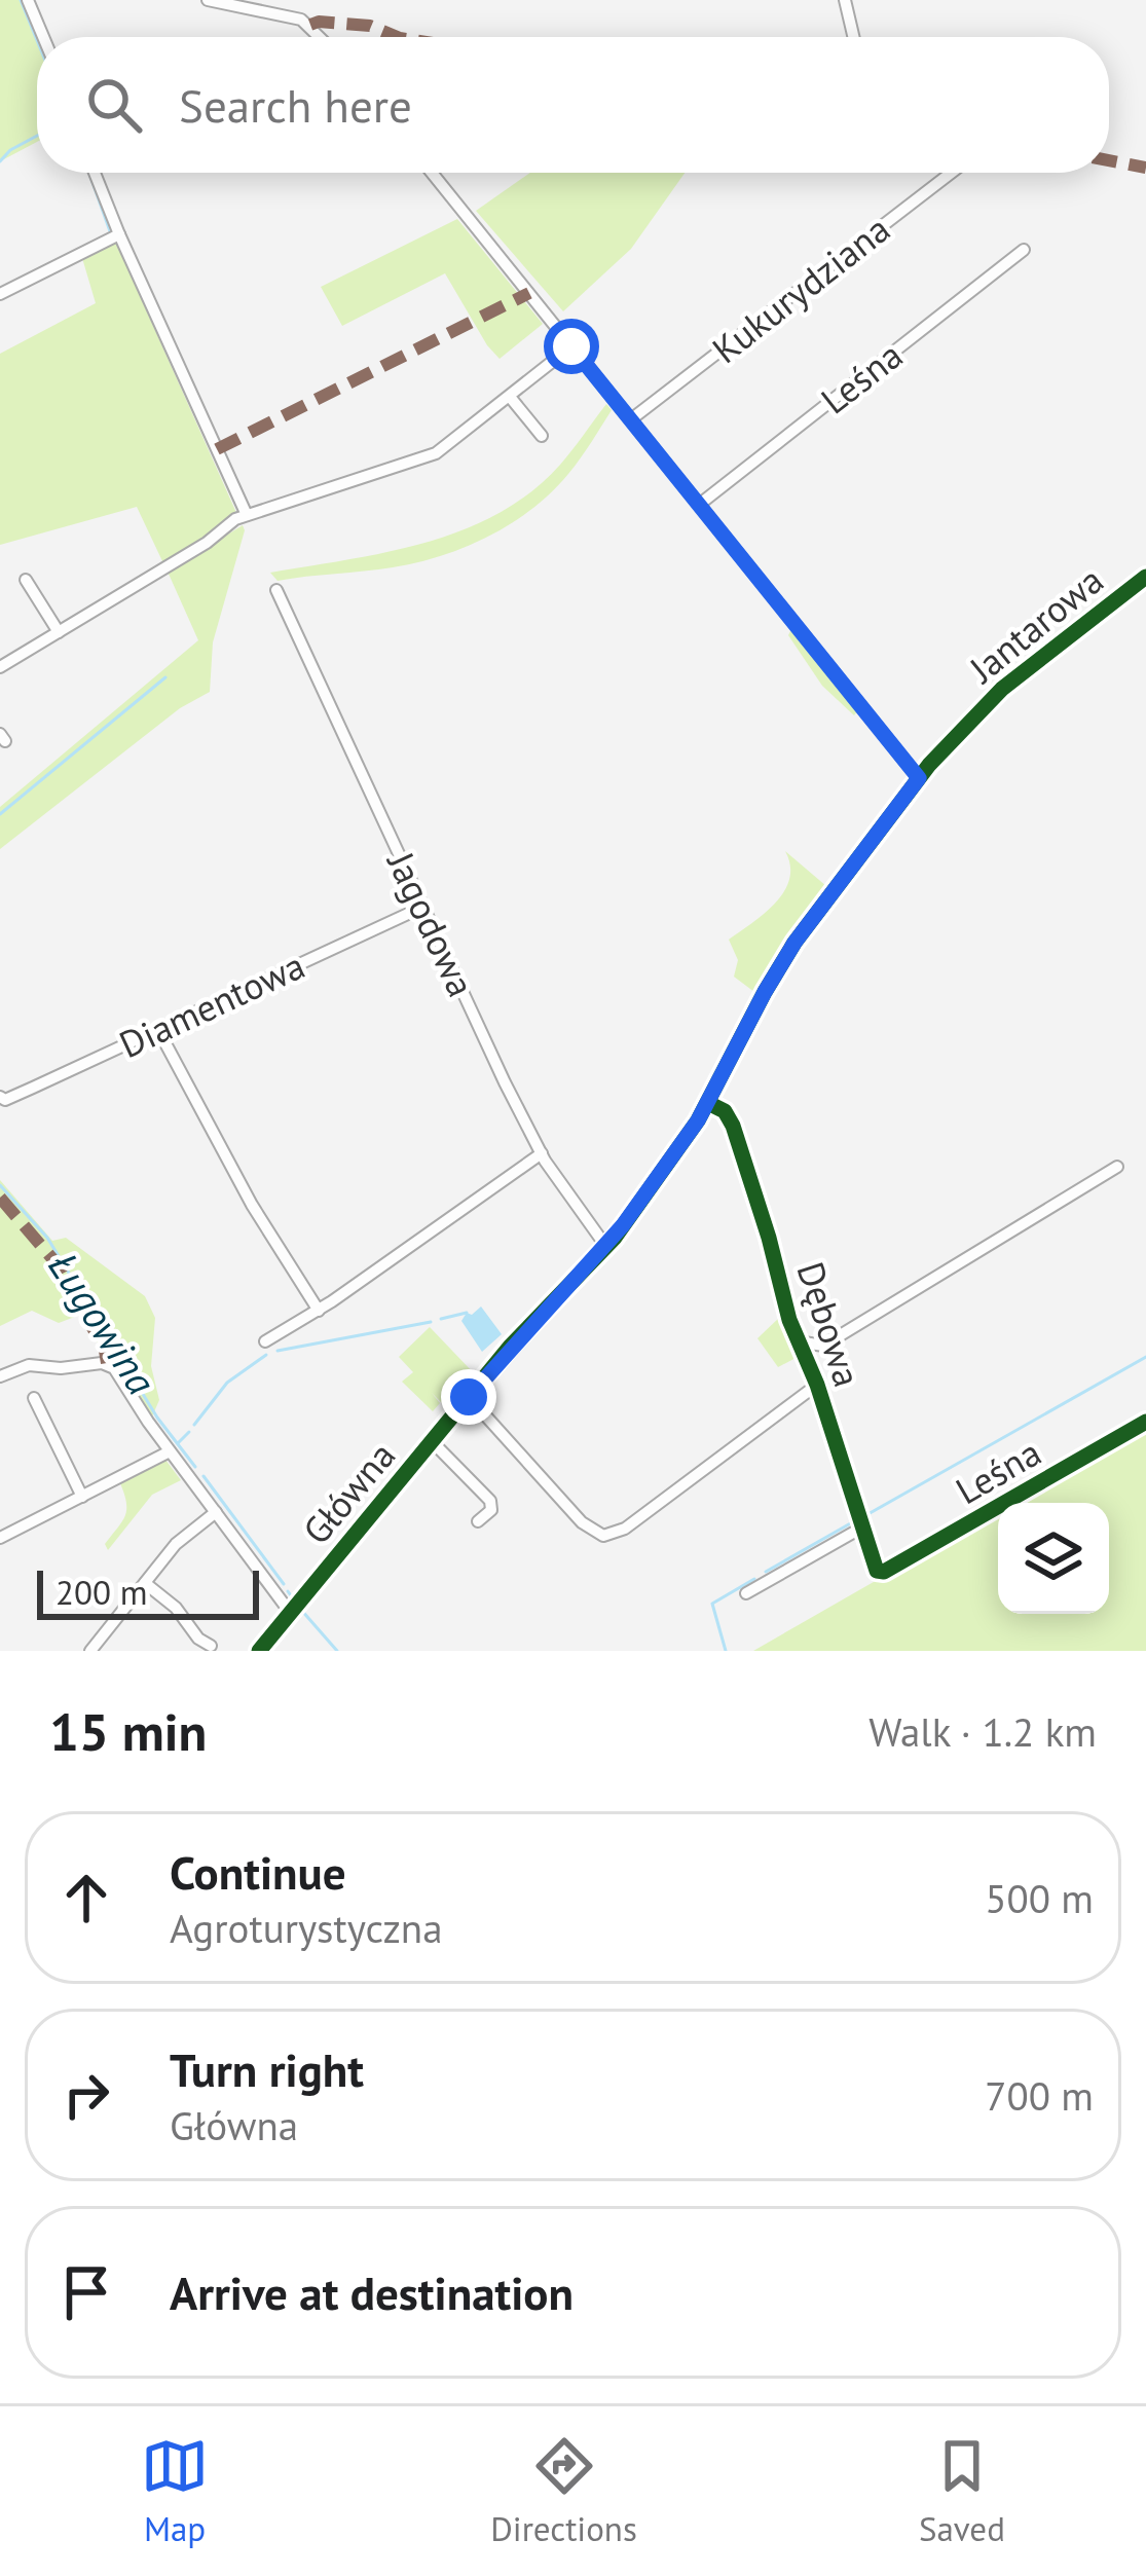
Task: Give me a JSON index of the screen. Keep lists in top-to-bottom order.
{
  "streets": {
    "street": [
      "Kukurydziana",
      "Leśna",
      "Jantarowa",
      "Jagodowa",
      "Diamentowa",
      "Dębowa",
      "Główna"
    ]
  },
  "crossings": [
    ["Leśna", "Dębowa"],
    ["Jantarowa", "Główna"],
    ["Jagodowa", "Diamentowa"],
    ["Jagodowa", "Główna"],
    ["Dębowa", "Główna"]
  ],
  "water": ["Ługowina"],
  "scale_bar": "200 m",
  "page": {
    "search": "Search here",
    "scale": "200 m",
    "heading": ["15 min", "Walk · 1.2 km"],
    "list": [
      ["Continue", "Agroturystyczna", "500 m"],
      ["Turn right", "Główna", "700 m"],
      "Arrive at destination"
    ],
    "nav": ["Map", "Directions", "Saved"]
  }
}
